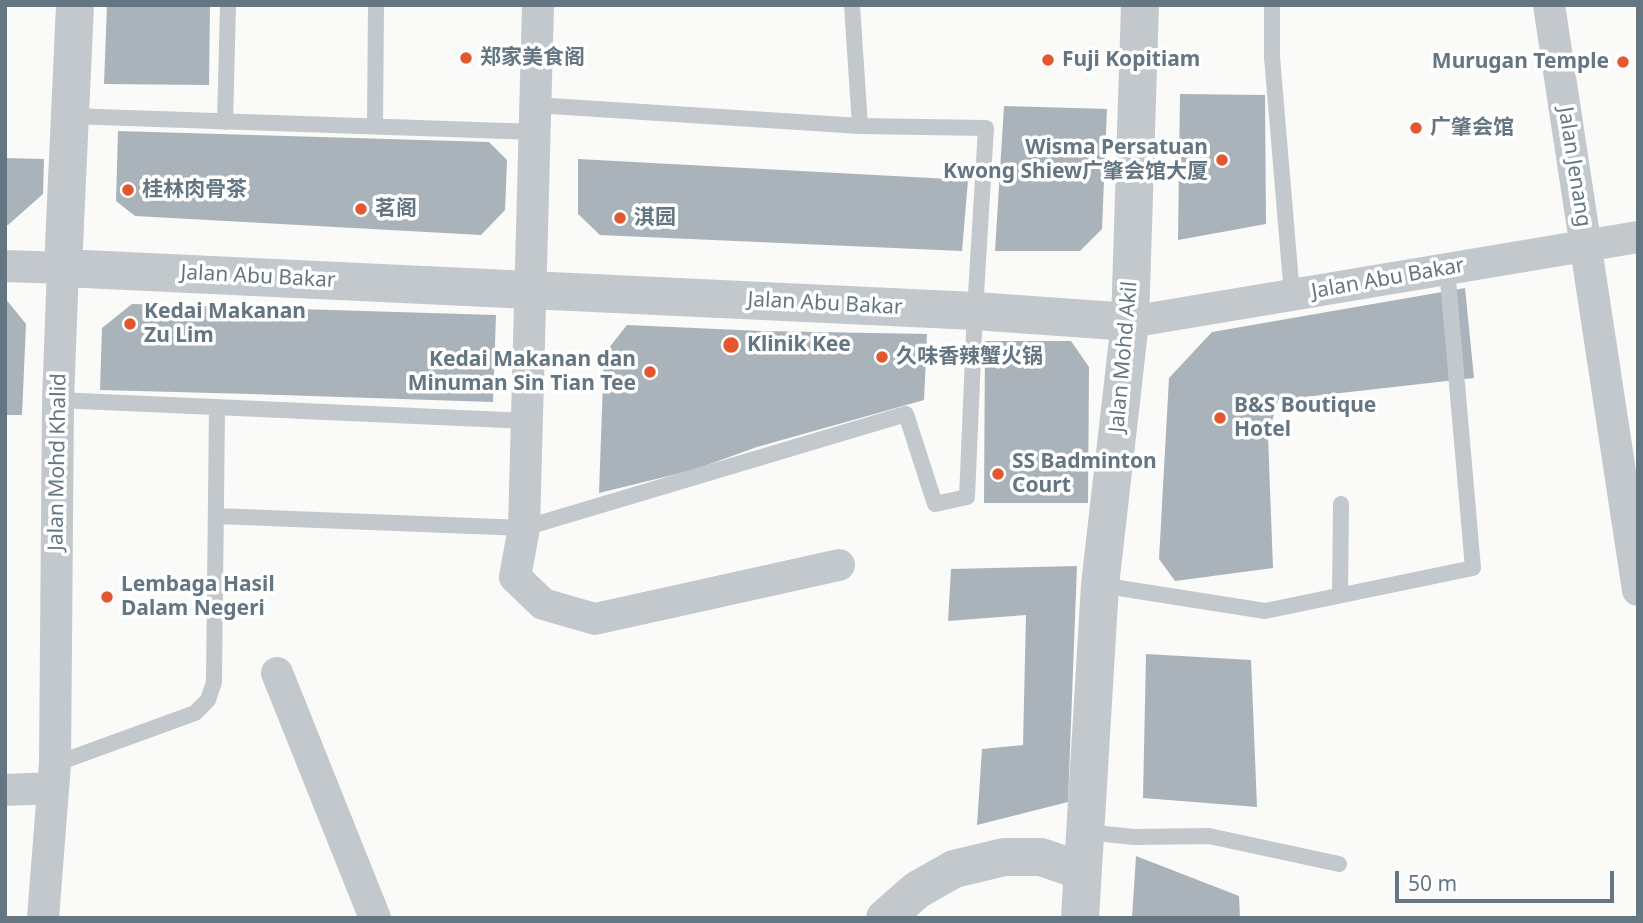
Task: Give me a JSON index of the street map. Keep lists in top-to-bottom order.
{
  "streets": {
    "street": [
      "Jalan Jenang",
      "Jalan Abu Bakar",
      "Jalan Mohd Akil",
      "Jalan Mohd Khalid"
    ]
  },
  "crossings": [
    ["Jalan Jenang", "Jalan Abu Bakar"],
    ["Jalan Abu Bakar", "Jalan Mohd Akil"],
    ["Jalan Abu Bakar", "Jalan Mohd Khalid"]
  ],
  "places": [
    "郑家美食阁",
    "Fuji Kopitiam",
    "Murugan Temple",
    "广肇会馆",
    "Wisma Persatuan Kwong Shiew广肇会馆大厦",
    "桂林肉骨茶",
    "茗阁",
    "淇园",
    "Kedai Makanan Zu Lim",
    "Klinik Kee",
    "久味香辣蟹火锅",
    "Kedai Makanan dan Minuman Sin Tian Tee",
    "B&S Boutique Hotel",
    "SS Badminton Court",
    "Lembaga Hasil Dalam Negeri"
  ],
  "scale_bar": "50 m"
}
